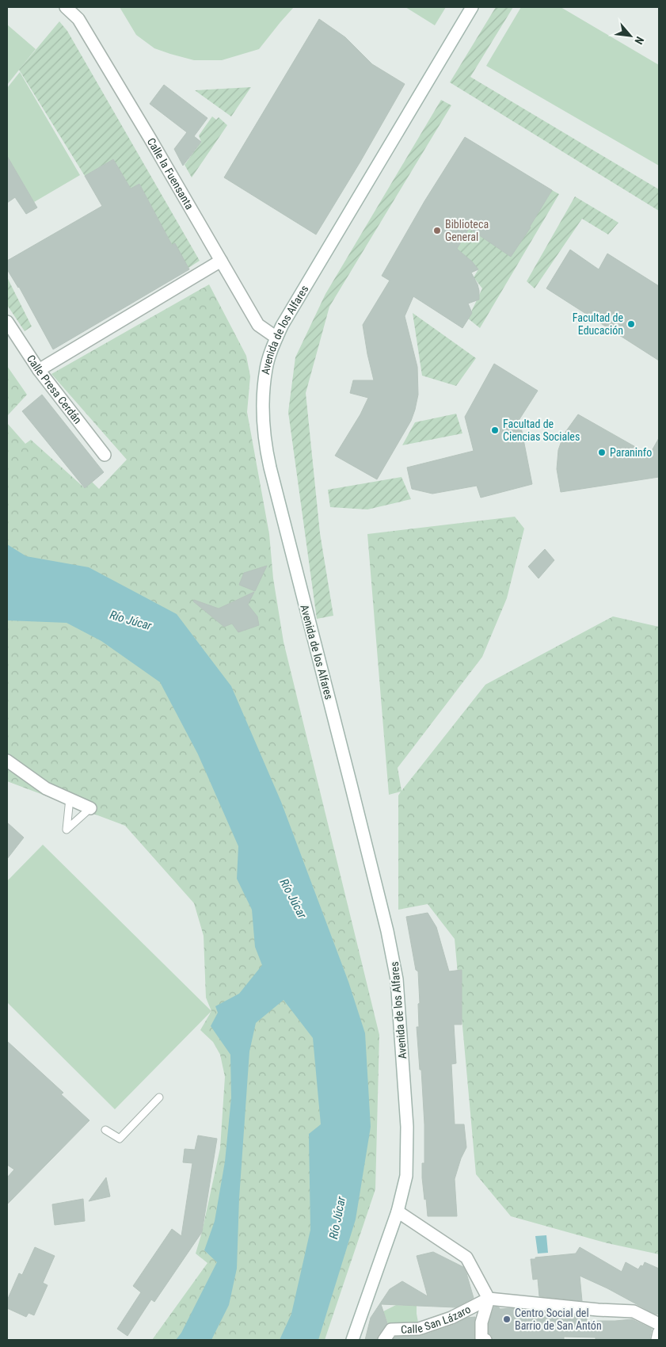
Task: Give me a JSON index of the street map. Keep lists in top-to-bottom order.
{
  "streets": {
    "street": [
      "Calle la Fuensanta",
      "Avenida de los Alfares",
      "Calle Presa Cerdán",
      "Calle San Lázaro"
    ]
  },
  "crossings": [
    ["Calle la Fuensanta", "Avenida de los Alfares"]
  ],
  "water": ["Río Júcar"],
  "places": [
    "Biblioteca General",
    "Facultad de Educación",
    "Facultad de Ciencias Sociales",
    "Paraninfo",
    "Centro Social del Barrio de San Antón"
  ],
  "north": "bottom right"
}
